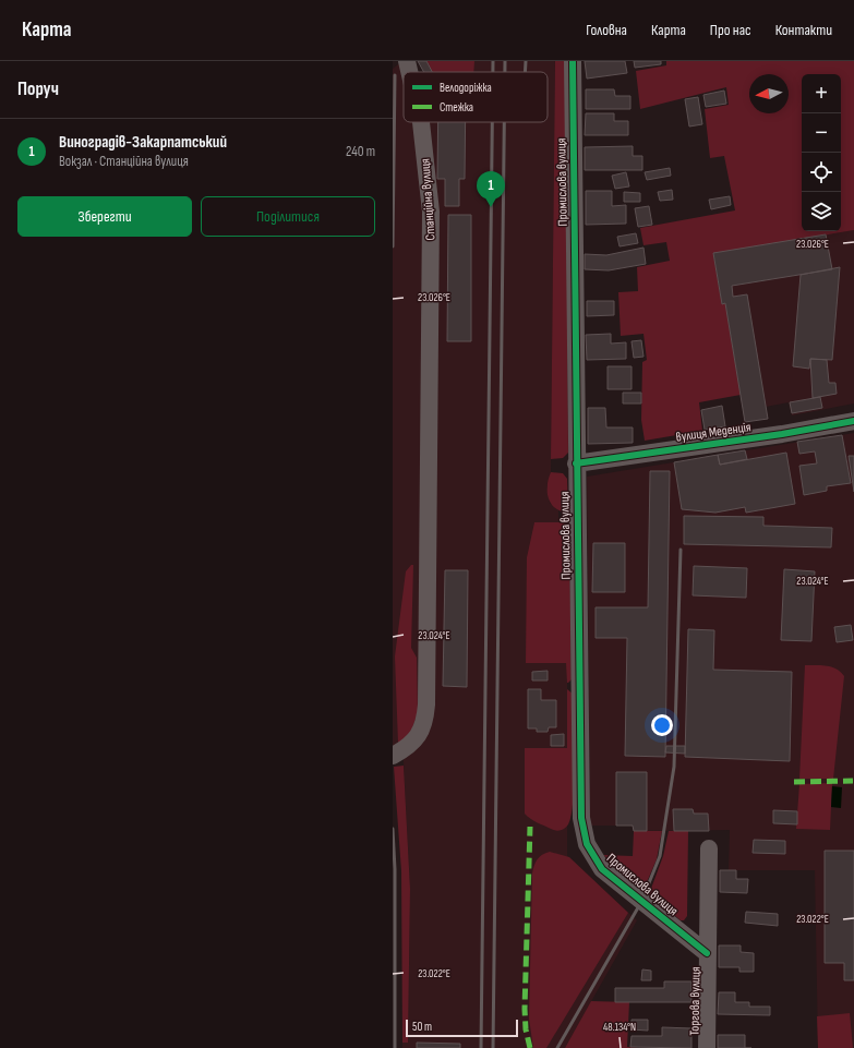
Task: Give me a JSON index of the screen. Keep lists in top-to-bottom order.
{
  "streets": {
    "street": [
      "Промислова вулиця",
      "Станційна вулиця",
      "вулиця Меденція",
      "Торгова вулиця"
    ]
  },
  "crossings": [
    ["Промислова вулиця", "вулиця Меденція"],
    ["Промислова вулиця", "Торгова вулиця"]
  ],
  "legend": ["Велодоріжка", "Стежка"],
  "scale_bar": "50 m",
  "north": "left",
  "page": {
    "header": "Карта",
    "nav": [
      "Головна",
      "Карта",
      "Про нас",
      "Контакти"
    ],
    "heading": "Поруч",
    "map_buttons": ["+", "−"],
    "list": [
      {
        "mark": "1",
        "name": "Виноградів-Закарпатський",
        "note": "Вокзал · Станційна вулиця",
        "value": "240 m"
      }
    ],
    "pins": "1",
    "buttons": ["Зберегти", "Поділитися"],
    "scale": "50 m"
  },
  "coordinates": [
    "23.026°E",
    "23.024°E",
    "23.022°E",
    "48.134°N"
  ]
}
